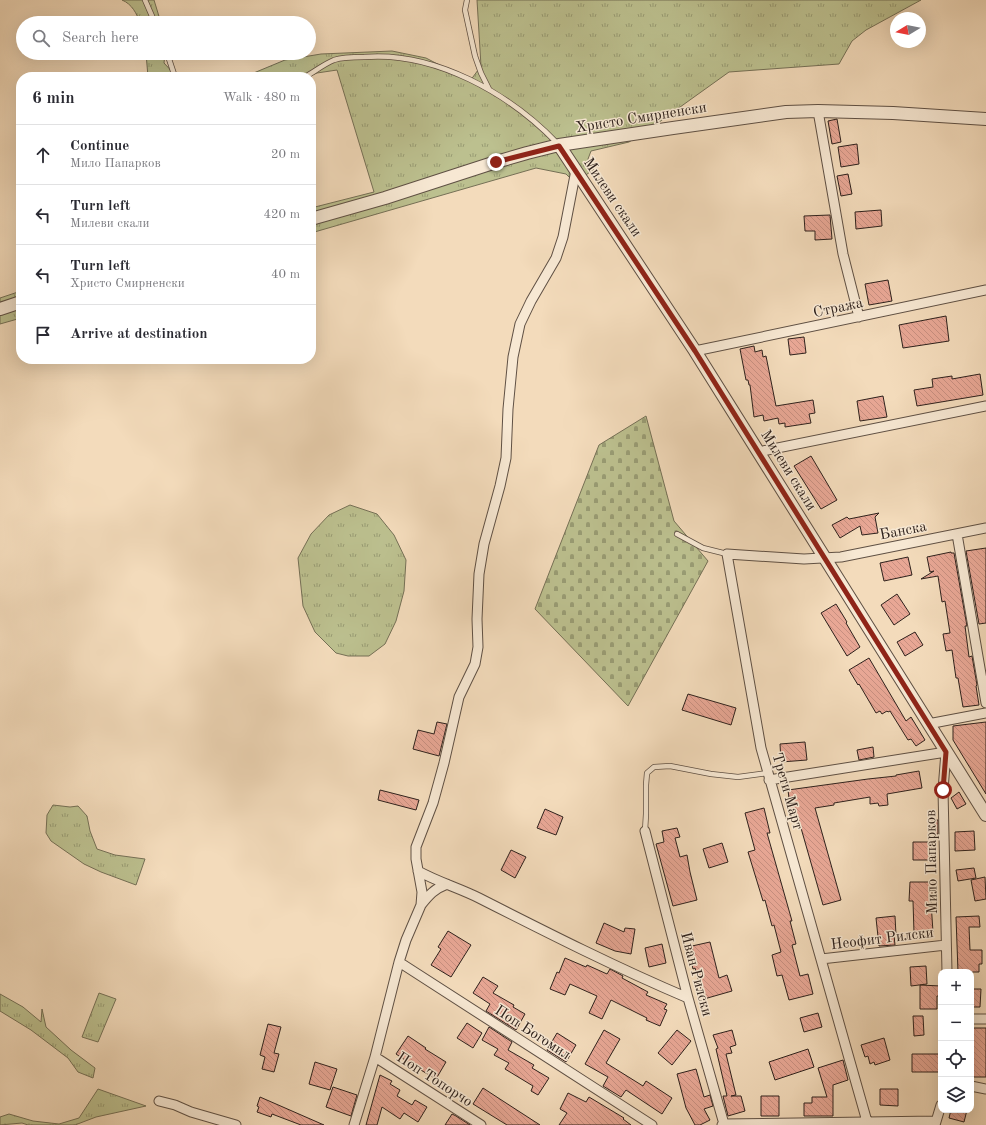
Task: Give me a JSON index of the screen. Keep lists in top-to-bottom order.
{
  "streets": {
    "street": [
      "Христо Смирненски",
      "Милеви скали",
      "Стража",
      "Банска",
      "Трети Март",
      "Мило Папарков",
      "Неофит Рилски",
      "Иван Рилски",
      "Поп Богомил",
      "Поп Топорчо"
    ]
  },
  "crossings": [
    ["Христо Смирненски", "Милеви скали"],
    ["Милеви скали", "Стража"],
    ["Милеви скали", "Банска"],
    ["Милеви скали", "Мило Папарков"],
    ["Трети Март", "Неофит Рилски"],
    ["Мило Папарков", "Неофит Рилски"]
  ],
  "north": "left",
  "page": {
    "search": "Search here",
    "heading": ["6 min", "Walk · 480 m"],
    "list": [
      ["Continue", "Мило Папарков", "20 m"],
      ["Turn left", "Милеви скали", "420 m"],
      ["Turn left", "Христо Смирненски", "40 m"],
      "Arrive at destination"
    ],
    "map_buttons": ["+", "−"]
  }
}
